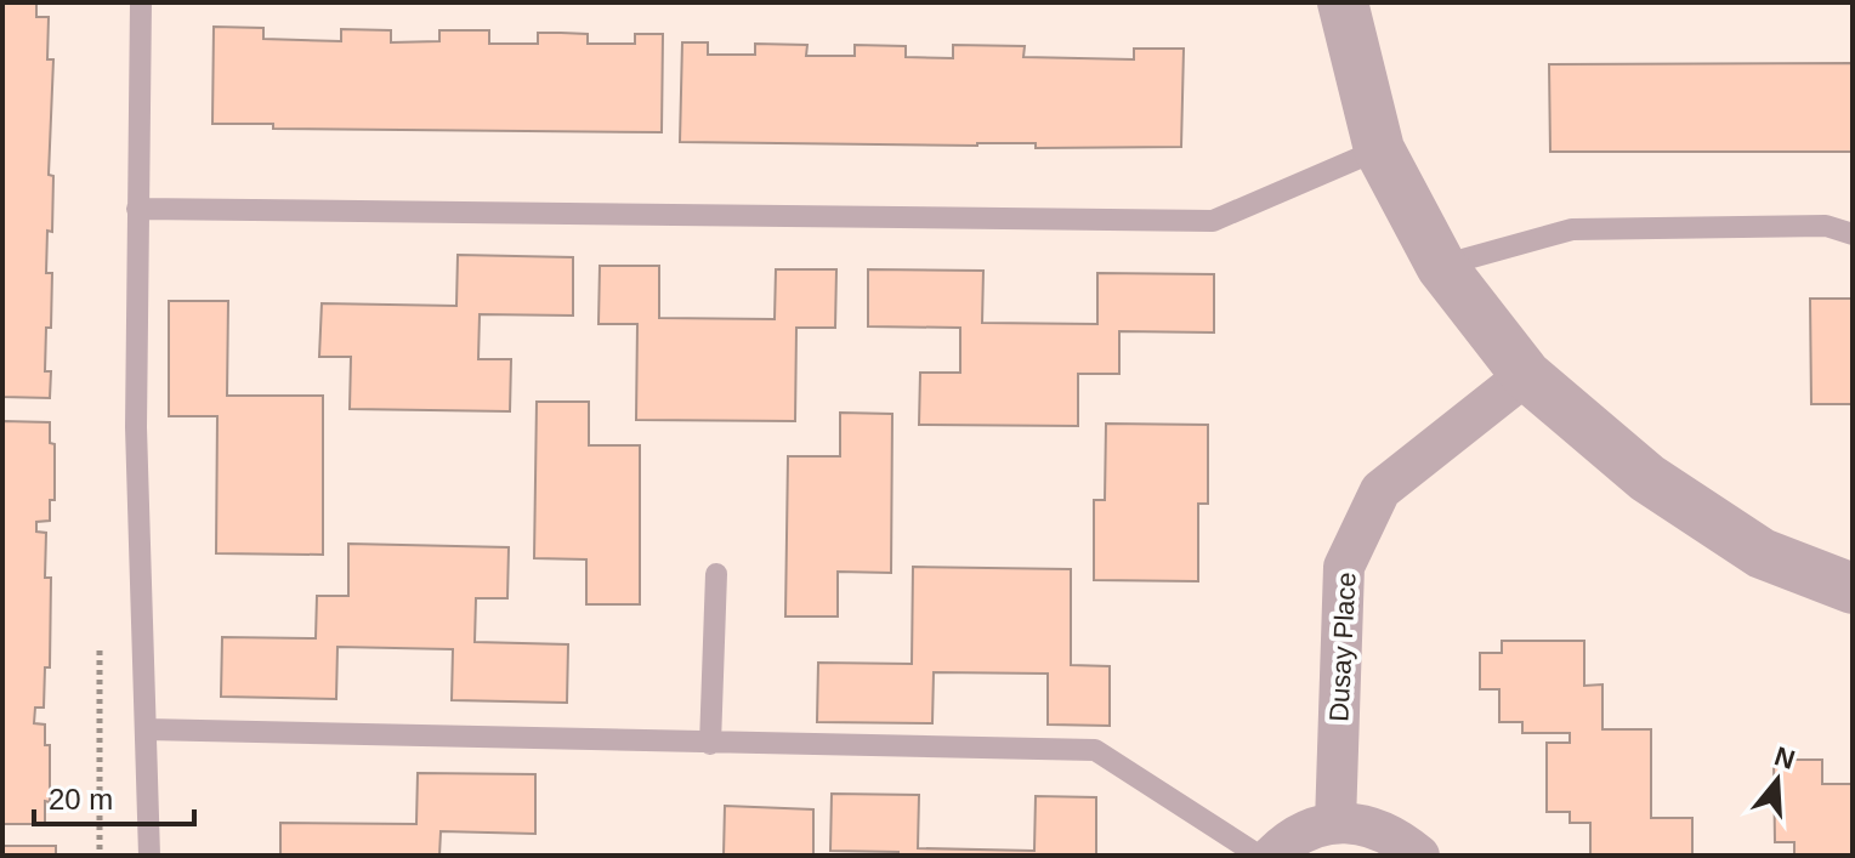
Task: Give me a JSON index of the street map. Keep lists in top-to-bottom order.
{
  "streets": {
    "street": ["Dusay Place"]
  },
  "scale_bar": "20 m",
  "north": "top"
}
